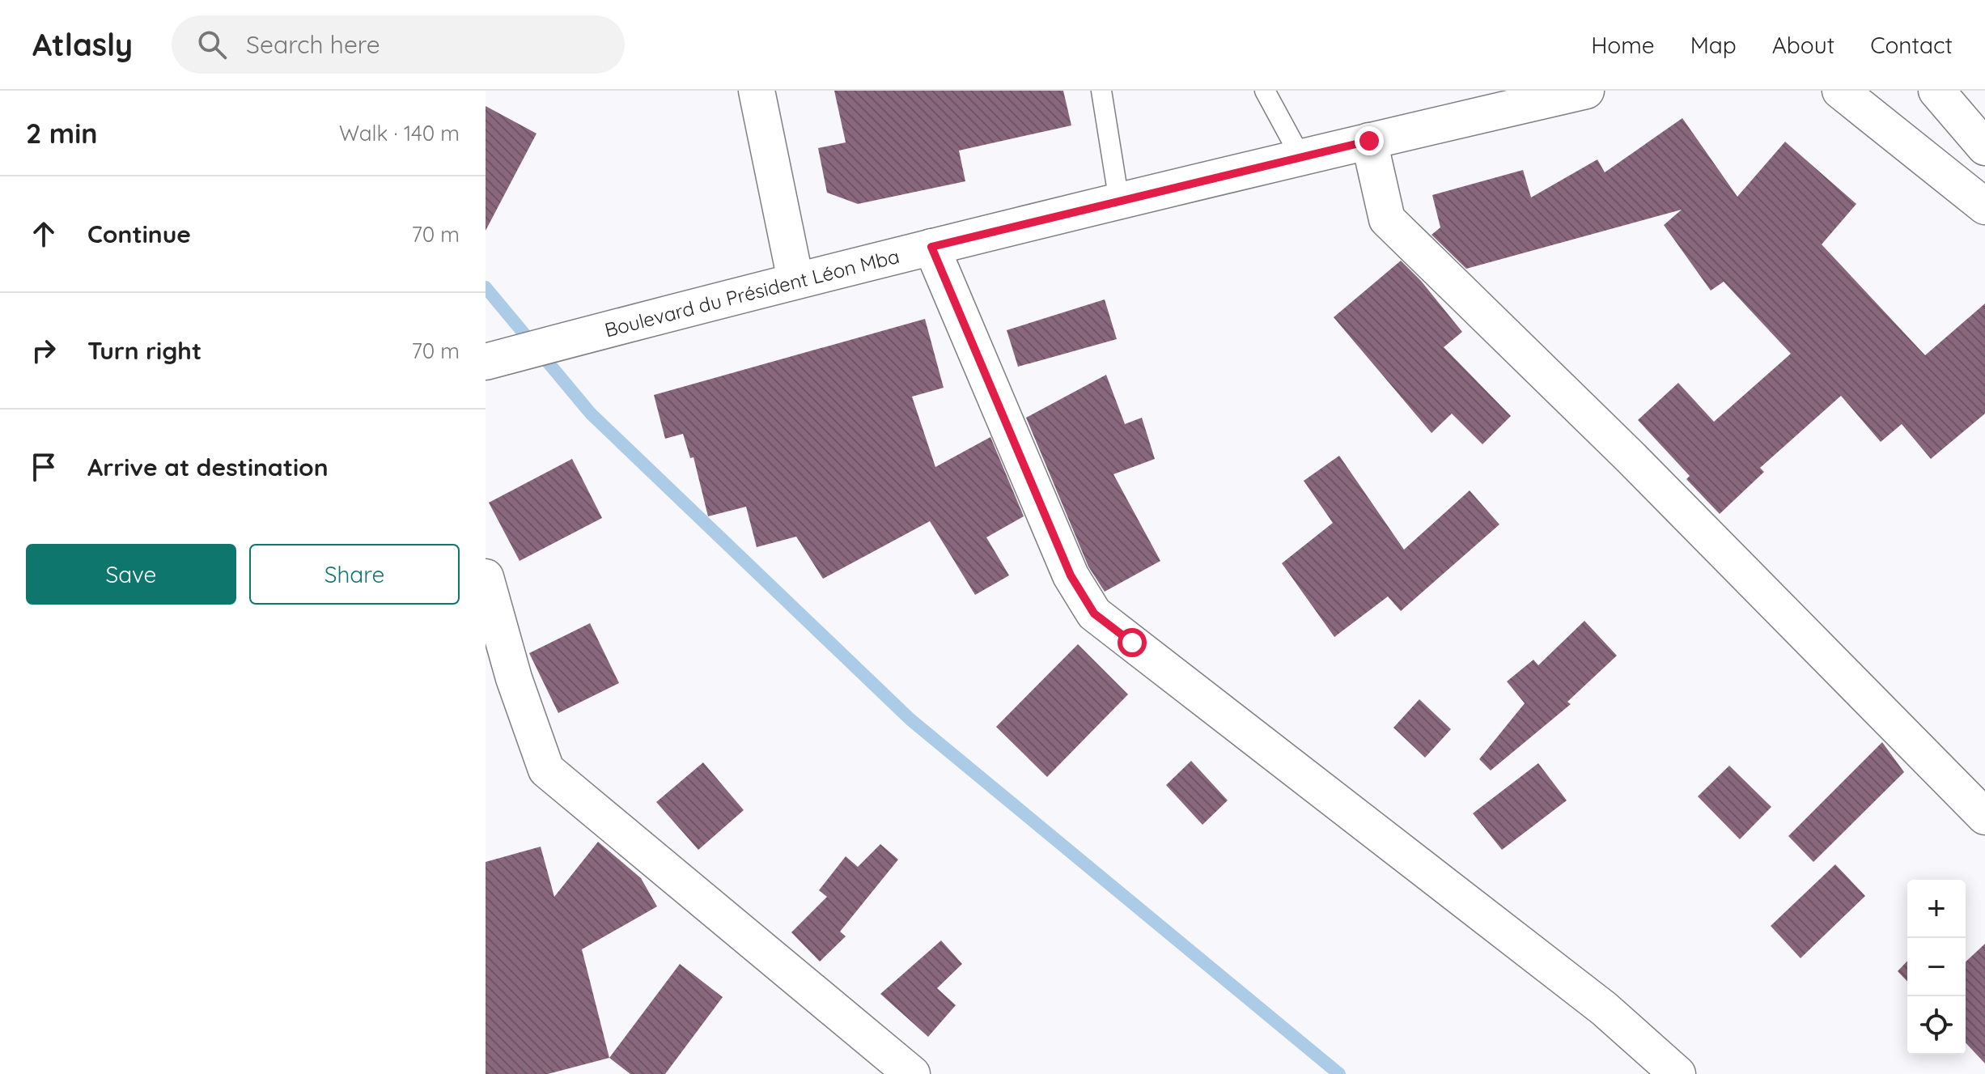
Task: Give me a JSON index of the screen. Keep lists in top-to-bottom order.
{
  "streets": {
    "street": ["Boulevard du Président Léon Mba"]
  },
  "page": {
    "header": "Atlasly",
    "search": "Search here",
    "nav": [
      "Home",
      "Map",
      "About",
      "Contact"
    ],
    "heading": ["2 min", "Walk · 140 m"],
    "list": [
      ["Continue", "70 m"],
      ["Turn right", "70 m"],
      "Arrive at destination"
    ],
    "buttons": ["Save", "Share"],
    "map_buttons": ["+", "−"]
  }
}
